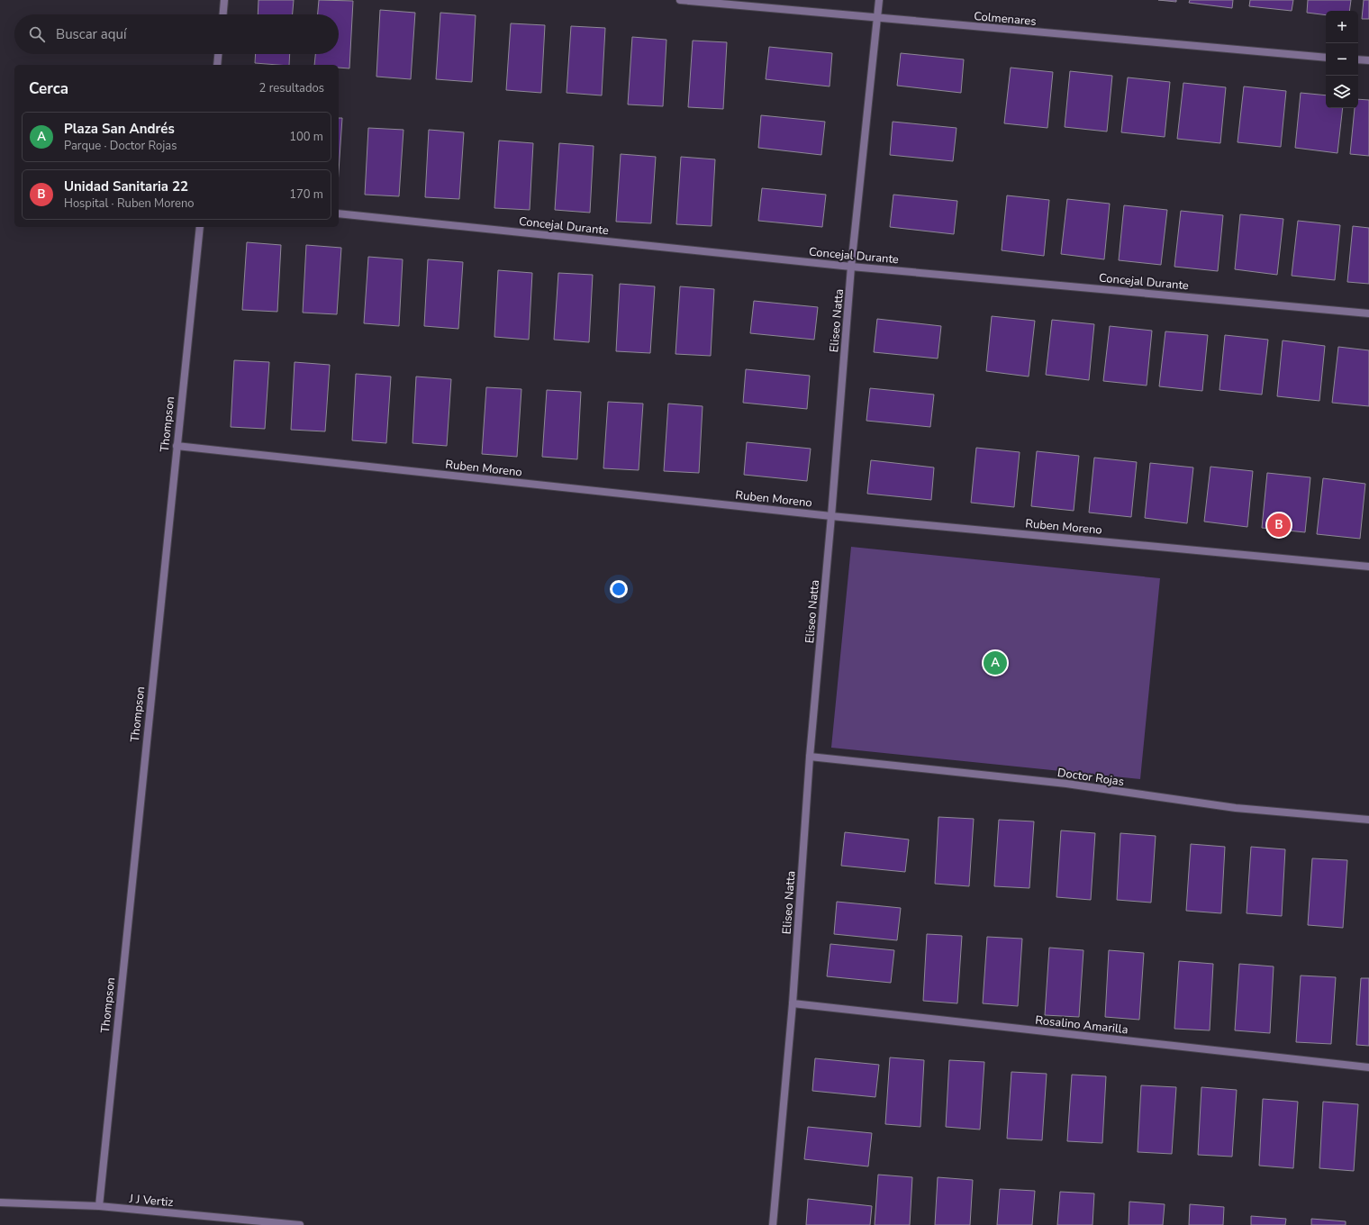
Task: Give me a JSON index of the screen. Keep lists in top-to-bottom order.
{
  "streets": {
    "street": [
      "Colmenares",
      "Concejal Durante",
      "Eliseo Natta",
      "Thompson",
      "Ruben Moreno",
      "Doctor Rojas",
      "Rosalino Amarilla",
      "J J Vertiz"
    ]
  },
  "crossings": [
    ["Colmenares", "Eliseo Natta"],
    ["Concejal Durante", "Eliseo Natta"],
    ["Eliseo Natta", "Ruben Moreno"],
    ["Eliseo Natta", "Doctor Rojas"],
    ["Eliseo Natta", "Rosalino Amarilla"],
    ["Thompson", "Ruben Moreno"],
    ["Thompson", "J J Vertiz"]
  ],
  "page": {
    "map_buttons": ["+", "−"],
    "search": "Buscar aquí",
    "heading": ["Cerca", "2 resultados"],
    "list": [
      {
        "mark": "A",
        "name": "Plaza San Andrés",
        "note": "Parque · Doctor Rojas",
        "value": "100 m"
      },
      {
        "mark": "B",
        "name": "Unidad Sanitaria 22",
        "note": "Hospital · Ruben Moreno",
        "value": "170 m"
      }
    ],
    "pins": ["B", "A"]
  }
}
